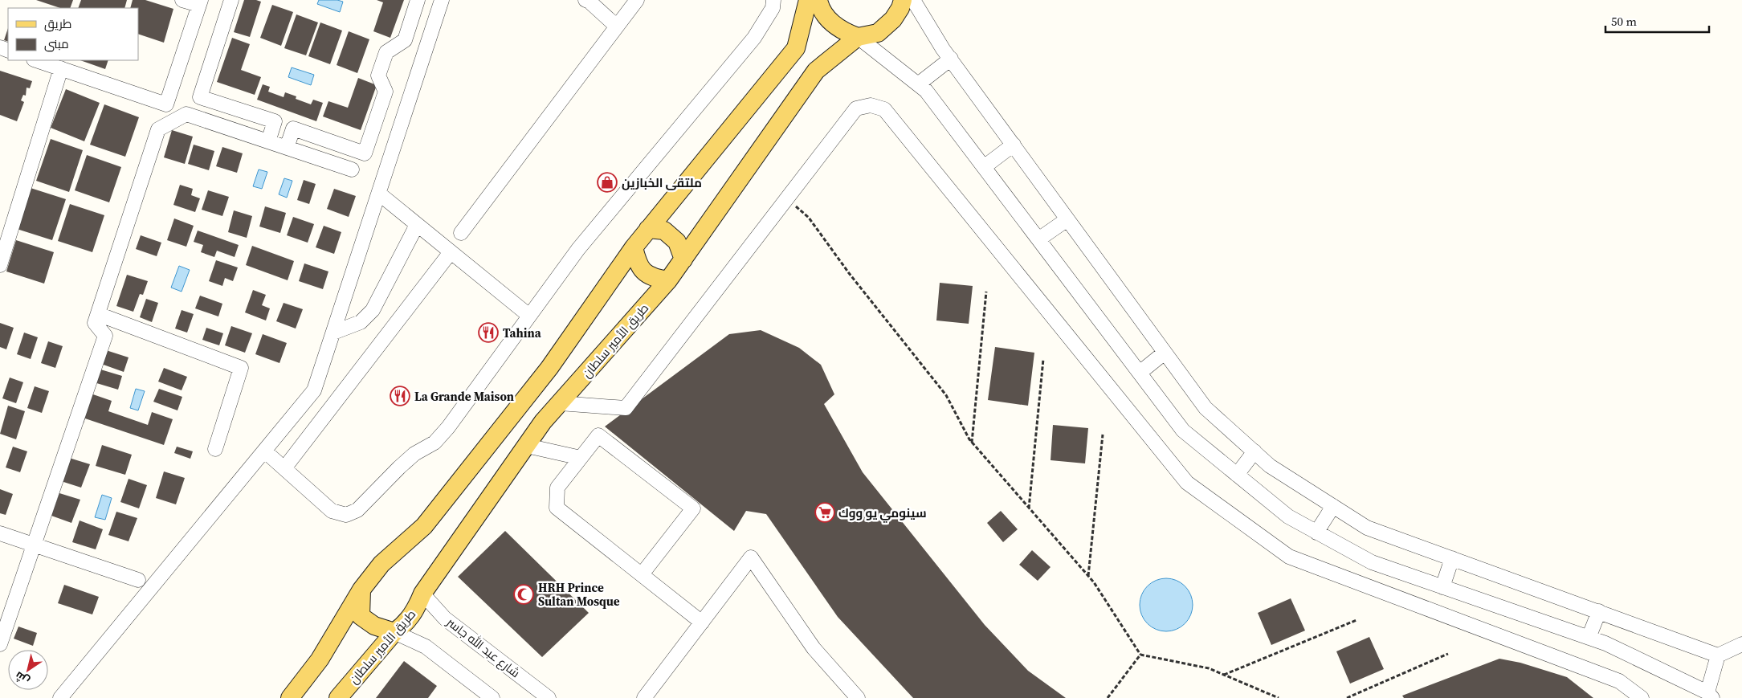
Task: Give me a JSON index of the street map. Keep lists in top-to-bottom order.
{
  "streets": {
    "main road": ["طريق الأمير سلطان"],
    "street": ["شارع عبد الله جاسر"]
  },
  "crossings": [
    ["طريق الأمير سلطان", "شارع عبد الله جاسر"]
  ],
  "places": {
    "shop": ["ملتقى الخبازين"],
    "restaurant": ["Tahina", "La Grande Maison"],
    "supermarket": ["سينومي يو ووك"],
    "mosque": ["HRH Prince Sultan Mosque"]
  },
  "legend": ["طريق", "مبنى"],
  "scale_bar": "50 m",
  "north": "bottom left"
}
